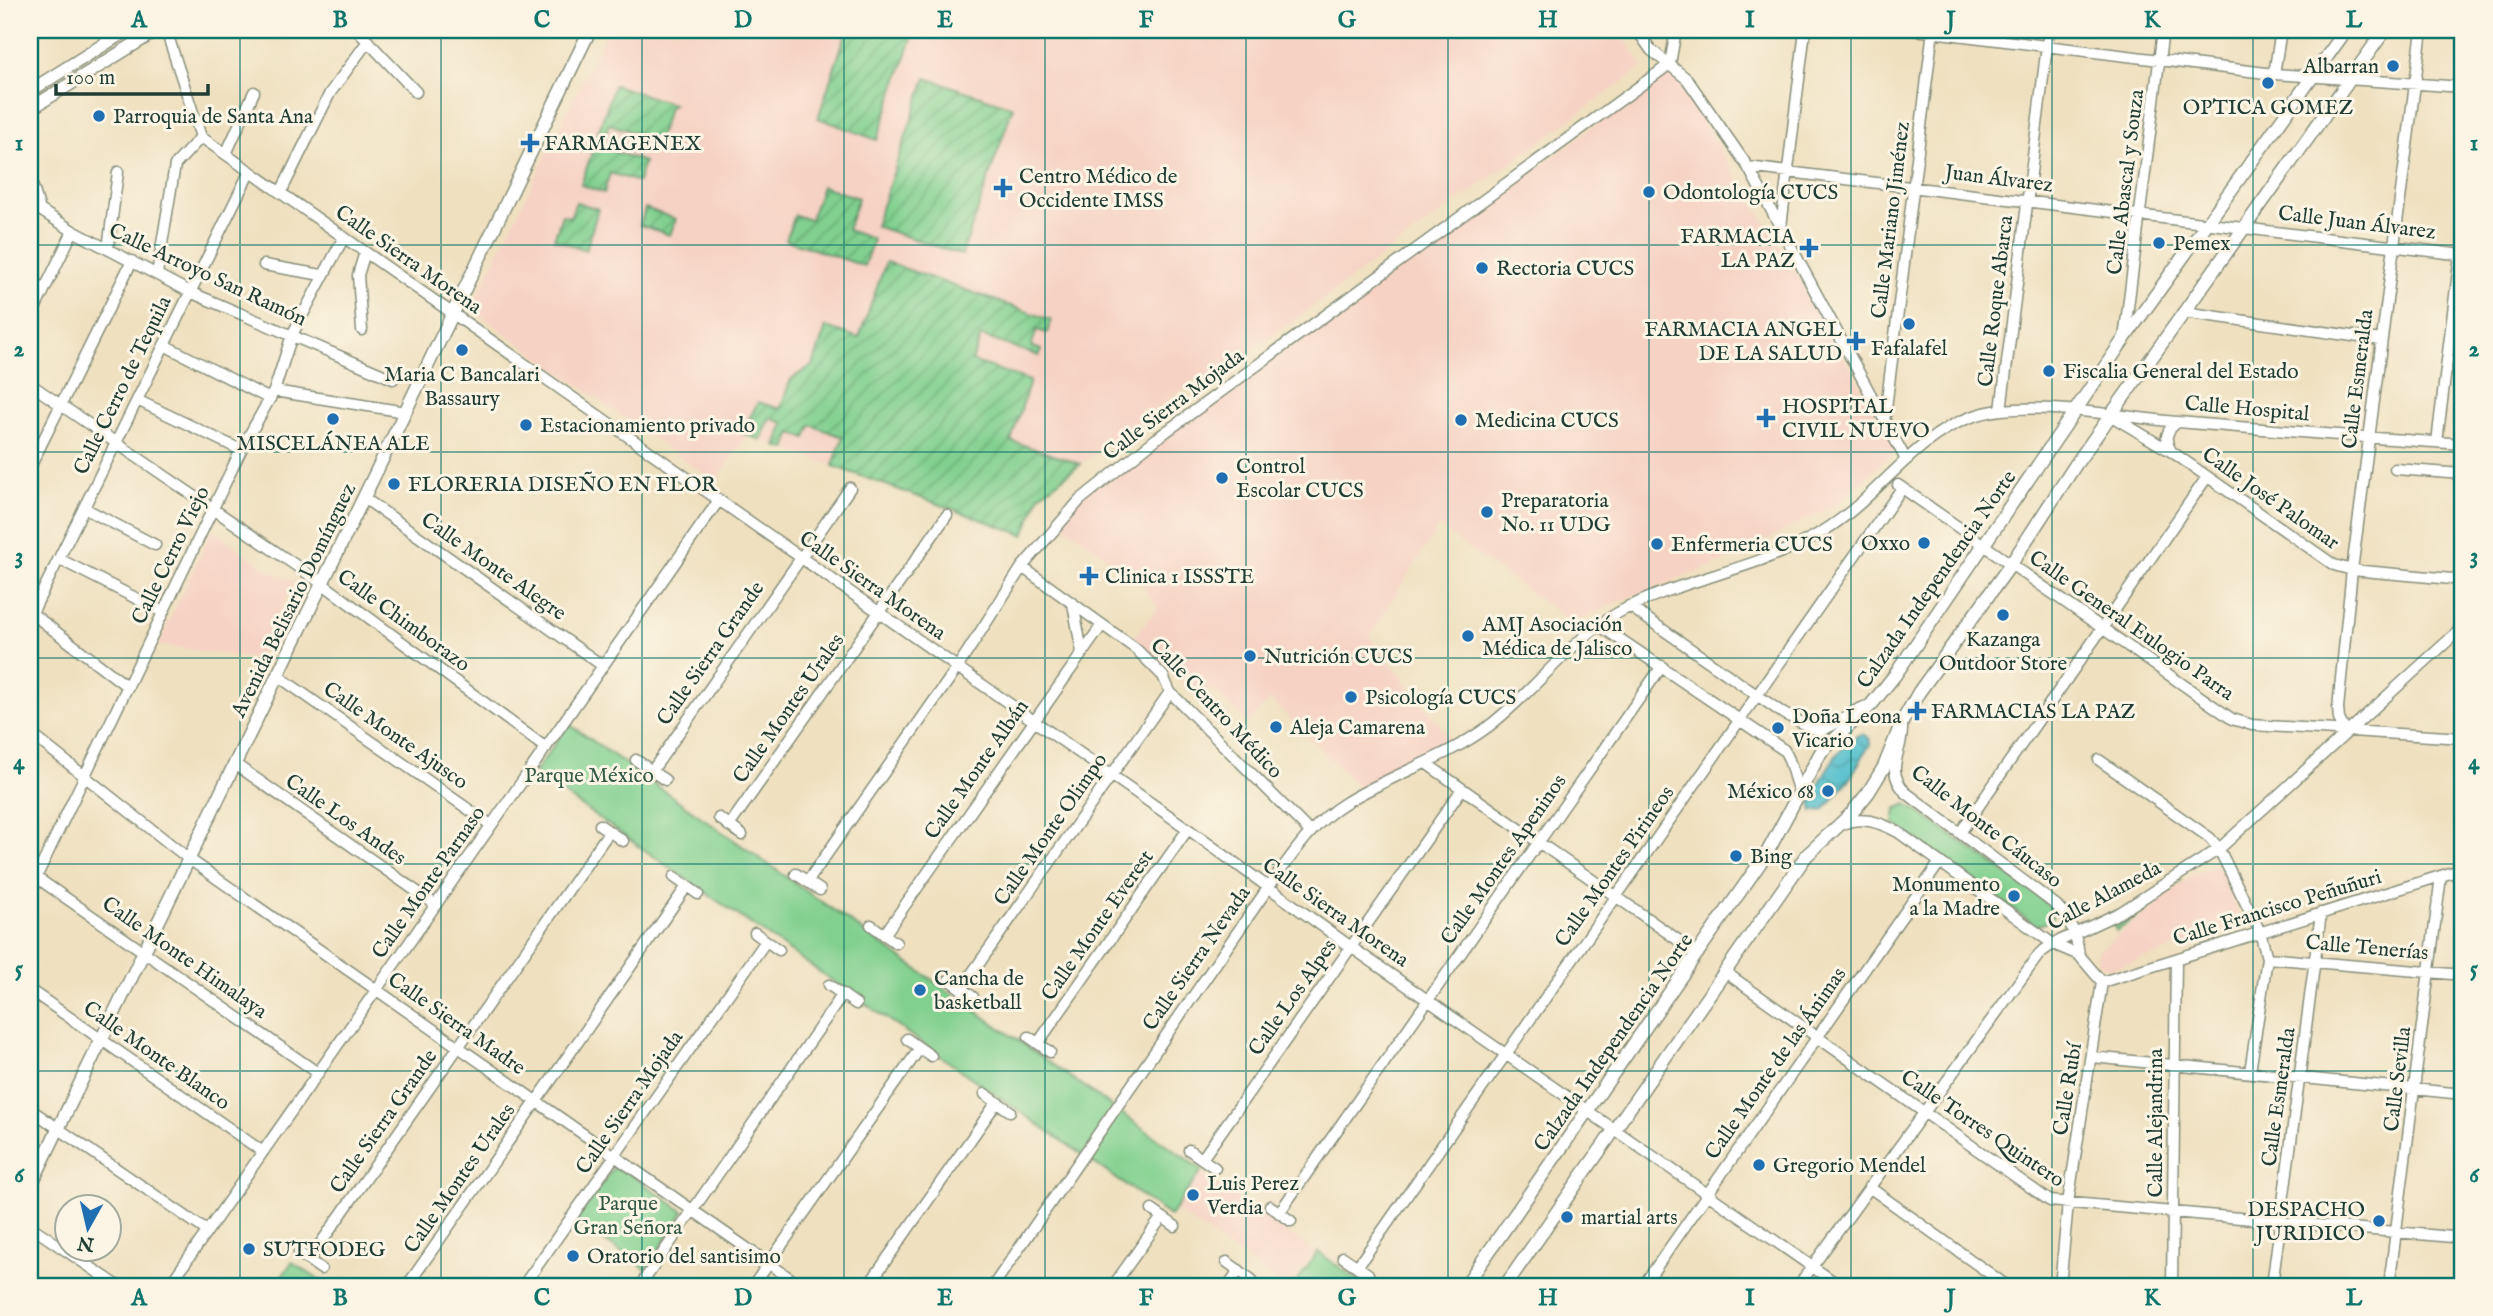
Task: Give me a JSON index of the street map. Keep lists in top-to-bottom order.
{
  "streets": {
    "main road": ["Calzada Independencia Norte", "Avenida Belisario Domínguez"],
    "street": [
      "Juan Álvarez",
      "Calle Abascal y Souza",
      "Calle Mariano Jiménez",
      "Calle Juan Álvarez",
      "Calle Sierra Morena",
      "Calle Arroyo San Ramón",
      "Calle Roque Abarca",
      "Calle Esmeralda",
      "Calle Cerro de Tequila",
      "Calle Sierra Mojada",
      "Calle Hospital",
      "Calle José Palomar",
      "Calle Cerro Viejo",
      "Calle Monte Alegre",
      "Calle Chimborazo",
      "Calle General Eulogio Parra",
      "Calle Sierra Grande",
      "Calle Montes Urales",
      "Calle Centro Médico",
      "Calle Monte Ajusco",
      "Calle Monte Albán",
      "Calle Los Andes",
      "Calle Monte Cáucaso",
      "Calle Monte Olimpo",
      "Calle Montes Apeninos",
      "Calle Montes Pirineos",
      "Calle Monte Parnaso",
      "Calle Alameda",
      "Calle Francisco Peñuñuri",
      "Calle Monte Everest",
      "Calle Tenerías",
      "Calle Monte Himalaya",
      "Calle Sierra Nevada",
      "Calle Los Alpes",
      "Calle Sierra Madre",
      "Calle Monte Blanco",
      "Calle Monte de las Ánimas",
      "Calle Sevilla",
      "Calle Rubí",
      "Calle Alejandrina",
      "Calle Torres Quintero"
    ]
  },
  "crossings": [
    ["Juan Álvarez", "Calle Abascal y Souza"],
    ["Juan Álvarez", "Calle Mariano Jiménez"],
    ["Juan Álvarez", "Calle Juan Álvarez"],
    ["Juan Álvarez", "Calle Roque Abarca"],
    ["Juan Álvarez", "Calzada Independencia Norte"],
    ["Calle Abascal y Souza", "Calzada Independencia Norte"],
    ["Calle Juan Álvarez", "Calle Esmeralda"],
    ["Calle Sierra Morena", "Calle Cerro de Tequila"],
    ["Calle Sierra Morena", "Calle Sierra Mojada"],
    ["Calle Sierra Morena", "Calle Cerro Viejo"],
    ["Calle Sierra Morena", "Calzada Independencia Norte"],
    ["Calle Sierra Morena", "Avenida Belisario Domínguez"],
    ["Calle Sierra Morena", "Calle Sierra Grande"],
    ["Calle Sierra Morena", "Calle Montes Urales"],
    ["Calle Sierra Morena", "Calle Monte Albán"],
    ["Calle Sierra Morena", "Calle Monte Olimpo"],
    ["Calle Sierra Morena", "Calle Montes Apeninos"],
    ["Calle Sierra Morena", "Calle Montes Pirineos"],
    ["Calle Sierra Morena", "Calle Monte Parnaso"],
    ["Calle Sierra Morena", "Calle Alameda"],
    ["Calle Sierra Morena", "Calle Monte Everest"],
    ["Calle Sierra Morena", "Calle Sierra Nevada"],
    ["Calle Sierra Morena", "Calle Los Alpes"],
    ["Calle Sierra Morena", "Calle Monte de las Ánimas"],
    ["Calle Arroyo San Ramón", "Calle Cerro de Tequila"],
    ["Calle Arroyo San Ramón", "Calle Cerro Viejo"],
    ["Calle Roque Abarca", "Calle Sierra Nevada"],
    ["Calle Esmeralda", "Calle Hospital"],
    ["Calle Esmeralda", "Calle José Palomar"],
    ["Calle Esmeralda", "Calle General Eulogio Parra"],
    ["Calle Esmeralda", "Calle Alameda"],
    ["Calle Esmeralda", "Calle Francisco Peñuñuri"],
    ["Calle Esmeralda", "Calle Tenerías"],
    ["Calle Esmeralda", "Calle Torres Quintero"],
    ["Calle Cerro de Tequila", "Calle Chimborazo"],
    ["Calle Sierra Mojada", "Calle Centro Médico"],
    ["Calle Sierra Mojada", "Calle Sierra Madre"],
    ["Calle Hospital", "Calle José Palomar"],
    ["Calle Hospital", "Calle Sierra Nevada"],
    ["Calle José Palomar", "Calle Sierra Nevada"],
    ["Calle Cerro Viejo", "Calle Chimborazo"],
    ["Calle Cerro Viejo", "Calle Monte Himalaya"],
    ["Calle Cerro Viejo", "Calle Sierra Madre"],
    ["Calle Monte Alegre", "Avenida Belisario Domínguez"],
    ["Calle Monte Alegre", "Calle Monte Parnaso"],
    ["Calzada Independencia Norte", "Calle General Eulogio Parra"],
    ["Calzada Independencia Norte", "Calle Sierra Nevada"],
    ["Avenida Belisario Domínguez", "Calle Chimborazo"],
    ["Avenida Belisario Domínguez", "Calle Monte Ajusco"],
    ["Avenida Belisario Domínguez", "Calle Los Andes"],
    ["Avenida Belisario Domínguez", "Calle Monte Himalaya"],
    ["Avenida Belisario Domínguez", "Calle Sierra Madre"],
    ["Avenida Belisario Domínguez", "Calle Monte Blanco"],
    ["Calle Chimborazo", "Calle Monte Parnaso"],
    ["Calle General Eulogio Parra", "Calle Montes Pirineos"],
    ["Calle General Eulogio Parra", "Calle Alameda"],
    ["Calle General Eulogio Parra", "Calle Sierra Nevada"],
    ["Calle Sierra Grande", "Calle Sierra Madre"],
    ["Calle Montes Urales", "Calle Sierra Madre"],
    ["Calle Centro Médico", "Calle Monte Albán"],
    ["Calle Centro Médico", "Calle Monte Olimpo"],
    ["Calle Centro Médico", "Calle Sierra Nevada"],
    ["Calle Monte Ajusco", "Calle Monte Parnaso"],
    ["Calle Los Andes", "Calle Monte Parnaso"],
    ["Calle Monte Cáucaso", "Calle Alameda"],
    ["Calle Monte Parnaso", "Calle Monte Himalaya"],
    ["Calle Monte Parnaso", "Calle Sierra Madre"],
    ["Calle Monte Parnaso", "Calle Monte Blanco"],
    ["Calle Alameda", "Calle Torres Quintero"],
    ["Calle Francisco Peñuñuri", "Calle Sevilla"],
    ["Calle Francisco Peñuñuri", "Calle Rubí"],
    ["Calle Francisco Peñuñuri", "Calle Alejandrina"],
    ["Calle Tenerías", "Calle Sevilla"],
    ["Calle Monte de las Ánimas", "Calle Torres Quintero"],
    ["Calle Sevilla", "Calle Torres Quintero"],
    ["Calle Rubí", "Calle Torres Quintero"],
    ["Calle Alejandrina", "Calle Torres Quintero"]
  ],
  "parks": ["Parque México", "Parque Gran Señora"],
  "places": {
    "other": [
      "Albarran",
      "OPTICA GOMEZ",
      "Parroquia de Santa Ana",
      "Odontología CUCS",
      "Pemex",
      "Rectoria CUCS",
      "Fafalafel",
      "Maria C Bancalari Bassaury",
      "Fiscalia General del Estado",
      "MISCELÁNEA ALE",
      "Medicina CUCS",
      "Estacionamiento privado",
      "Control Escolar CUCS",
      "FLORERIA DISEÑO EN FLOR",
      "Preparatoria No. 11 UDG",
      "Oxxo",
      "Enfermeria CUCS",
      "Kazanga Outdoor Store",
      "AMJ Asociación Médica de Jalisco",
      "Nutrición CUCS",
      "Psicología CUCS",
      "Aleja Camarena",
      "Doña Leona Vicario",
      "México 68",
      "Bing",
      "Monumento a la Madre",
      "Cancha de basketball",
      "Gregorio Mendel",
      "Luis Perez Verdia",
      "martial arts",
      "DESPACHO JURIDICO",
      "SUTFODEG",
      "Oratorio del santisimo"
    ],
    "health": [
      "FARMAGENEX",
      "Centro Médico de Occidente IMSS",
      "FARMACIA LA PAZ",
      "FARMACIA ANGEL DE LA SALUD",
      "HOSPITAL CIVIL NUEVO",
      "Clinica 1 ISSSTE",
      "FARMACIAS LA PAZ"
    ]
  },
  "scale_bar": "100 m",
  "north": "bottom",
  "grid": {
    "columns": [
      "A",
      "B",
      "C",
      "D",
      "E",
      "F",
      "G",
      "H",
      "I",
      "J",
      "K",
      "L"
    ],
    "rows": [
      "1",
      "2",
      "3",
      "4",
      "5",
      "6"
    ]
  }
}
